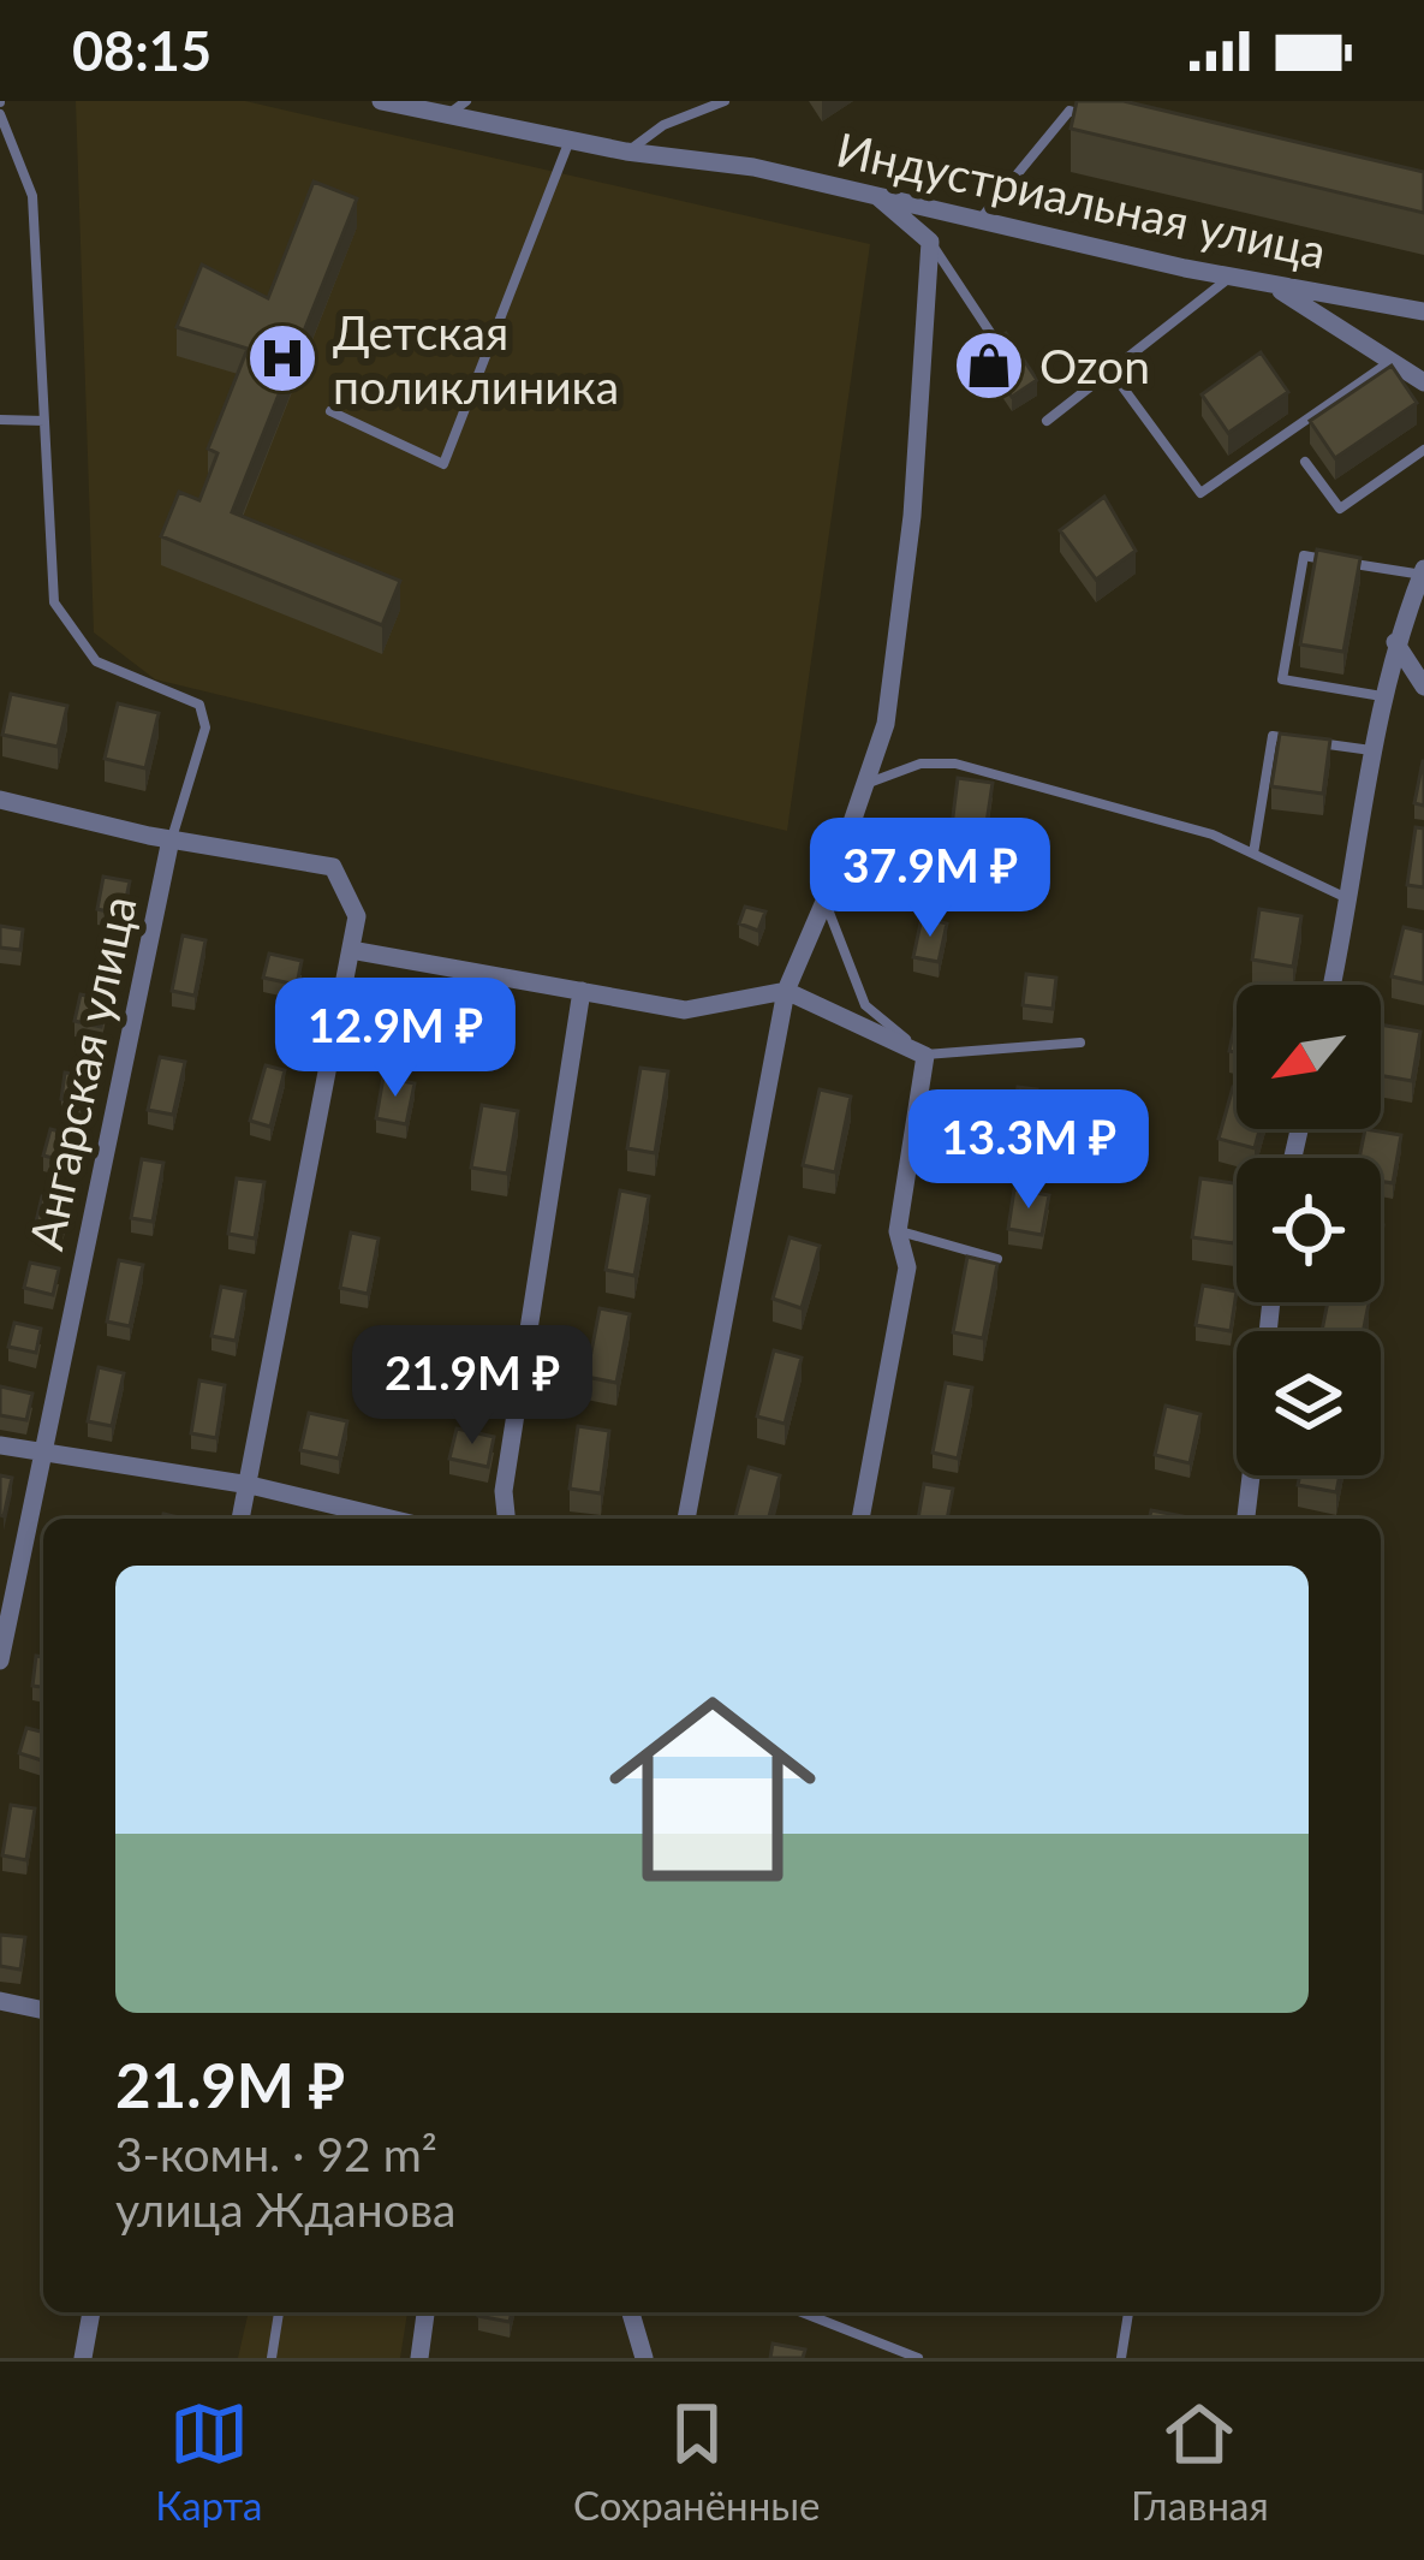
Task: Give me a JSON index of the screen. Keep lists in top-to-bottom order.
{
  "streets": {
    "street": ["Индустриальная улица", "Ангарская улица"]
  },
  "places": {
    "hospital": ["Детская поликлиника"],
    "shop": ["Ozon"]
  },
  "north": "bottom left",
  "page": {
    "status": "08:15",
    "price": [
      "37.9M ₽",
      "12.9M ₽",
      "13.3M ₽",
      "21.9M ₽"
    ],
    "list": [
      {
        "name": "21.9M ₽",
        "note": "3-комн. · 92 m² · улица Жданова"
      }
    ],
    "tabs": ["Карта", "Сохранённые", "Главная"]
  }
}
